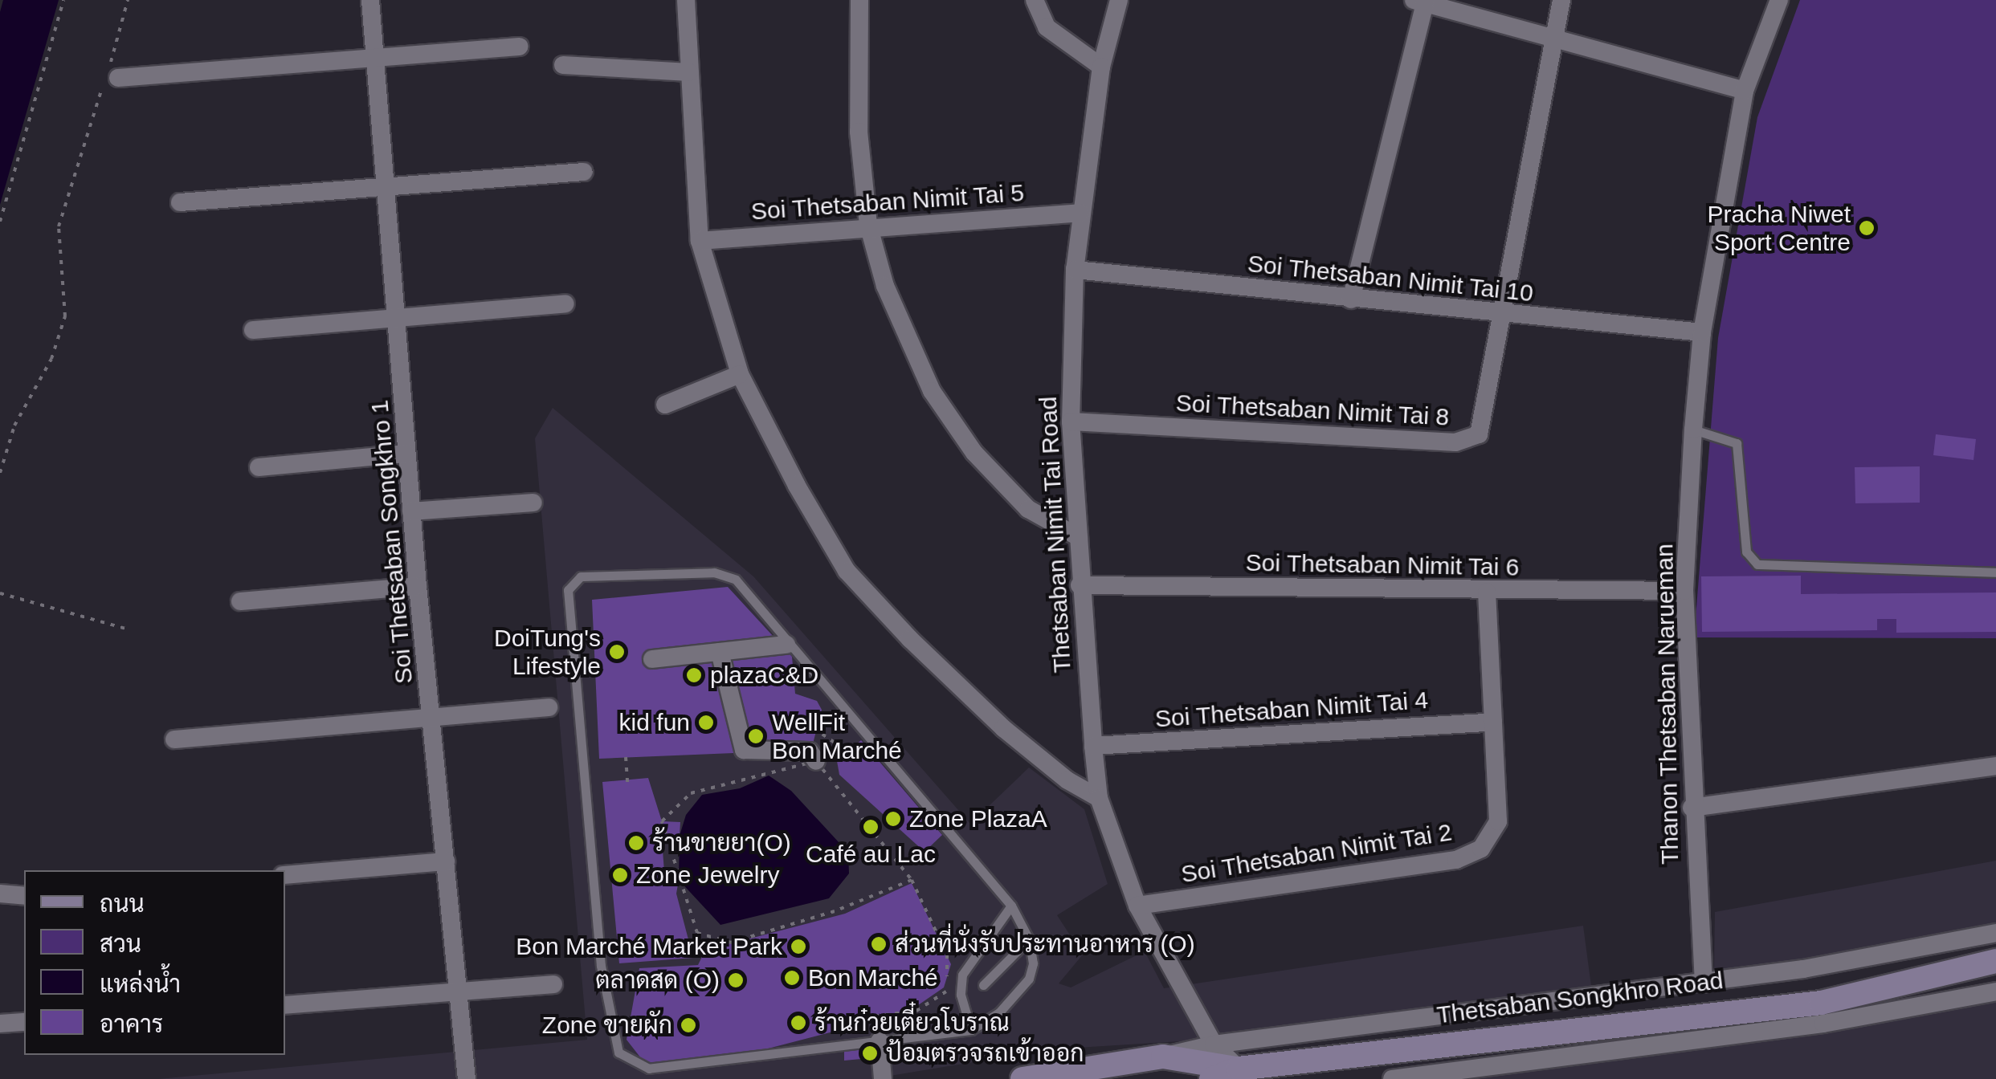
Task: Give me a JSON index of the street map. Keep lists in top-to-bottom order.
{
  "streets": {
    "street": [
      "Soi Thetsaban Nimit Tai 5",
      "Soi Thetsaban Nimit Tai 10",
      "Soi Thetsaban Nimit Tai 8",
      "Thetsaban Nimit Tai Road",
      "Soi Thetsaban Songkhro 1",
      "Soi Thetsaban Nimit Tai 6",
      "Thanon Thetsaban Narueman",
      "Soi Thetsaban Nimit Tai 4",
      "Soi Thetsaban Nimit Tai 2",
      "Thetsaban Songkhro Road"
    ]
  },
  "crossings": [
    ["Soi Thetsaban Nimit Tai 5", "Thetsaban Nimit Tai Road"],
    ["Soi Thetsaban Nimit Tai 10", "Soi Thetsaban Nimit Tai 8"],
    ["Soi Thetsaban Nimit Tai 10", "Thetsaban Nimit Tai Road"],
    ["Soi Thetsaban Nimit Tai 10", "Thanon Thetsaban Narueman"],
    ["Soi Thetsaban Nimit Tai 8", "Thetsaban Nimit Tai Road"],
    ["Thetsaban Nimit Tai Road", "Soi Thetsaban Nimit Tai 6"],
    ["Thetsaban Nimit Tai Road", "Soi Thetsaban Nimit Tai 4"],
    ["Thetsaban Nimit Tai Road", "Soi Thetsaban Nimit Tai 2"],
    ["Thetsaban Nimit Tai Road", "Thetsaban Songkhro Road"],
    ["Soi Thetsaban Nimit Tai 6", "Thanon Thetsaban Narueman"],
    ["Soi Thetsaban Nimit Tai 6", "Soi Thetsaban Nimit Tai 2"],
    ["Thanon Thetsaban Narueman", "Thetsaban Songkhro Road"],
    ["Soi Thetsaban Nimit Tai 4", "Soi Thetsaban Nimit Tai 2"]
  ],
  "places": [
    "Pracha Niwet Sport Centre",
    "DoiTung's Lifestyle",
    "plazaC&D",
    "kid fun",
    "WellFit Bon Marché",
    "Zone PlazaA",
    "Café au Lac",
    "ร้านขายยา(O)",
    "Zone Jewelry",
    "ส่วนที่นั่งรับประทานอาหาร (O)",
    "Bon Marché Market Park",
    "Bon Marché",
    "ตลาดสด (O)",
    "ร้านก๋วยเตี๋ยวโบราณ",
    "Zone ขายผัก",
    "ป้อมตรวจรถเข้าออก"
  ],
  "legend": [
    "ถนน",
    "สวน",
    "แหล่งน้ำ",
    "อาคาร"
  ]
}
